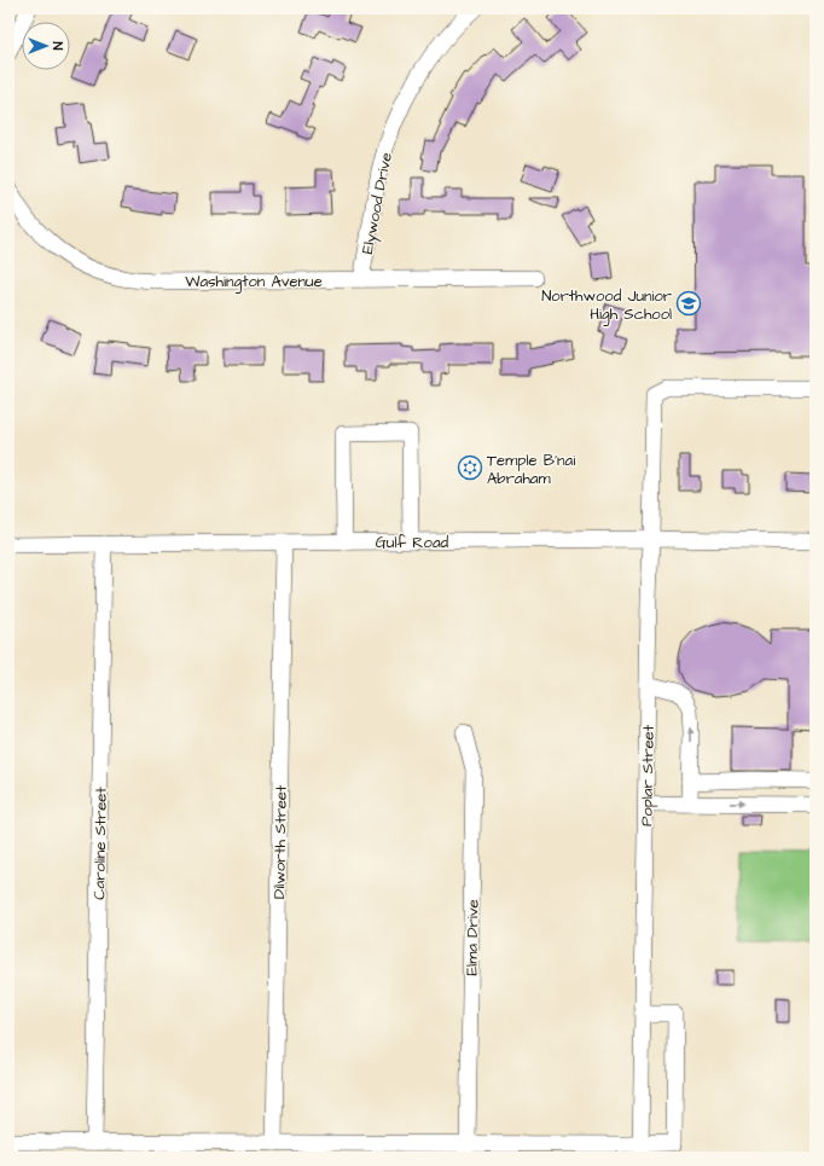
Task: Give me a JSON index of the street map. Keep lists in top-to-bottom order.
{
  "streets": {
    "street": [
      "Elywood Drive",
      "Washington Avenue",
      "Gulf Road",
      "Poplar Street",
      "Dilworth Street",
      "Caroline Street",
      "Elma Drive"
    ]
  },
  "crossings": [
    ["Elywood Drive", "Washington Avenue"],
    ["Gulf Road", "Poplar Street"],
    ["Gulf Road", "Dilworth Street"],
    ["Gulf Road", "Caroline Street"]
  ],
  "places": {
    "school or university": ["Northwood Junior High School"],
    "synagogue": ["Temple B'nai Abraham"]
  },
  "north": "right"
}
